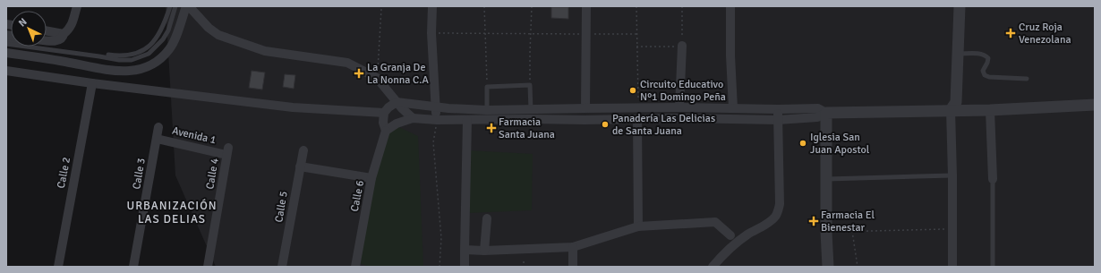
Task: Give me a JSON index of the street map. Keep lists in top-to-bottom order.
{
  "streets": {
    "street": [
      "Avenida 1",
      "Calle 2",
      "Calle 3",
      "Calle 4",
      "Calle 6",
      "Calle 5"
    ]
  },
  "crossings": [
    ["Avenida 1", "Calle 3"],
    ["Avenida 1", "Calle 4"]
  ],
  "districts": ["URBANIZACIÓN LAS DELIAS"],
  "places": {
    "health": [
      "Cruz Roja Venezolana",
      "La Granja De La Nonna C.A",
      "Farmacia Santa Juana",
      "Farmacia El Bienestar"
    ],
    "other": ["Circuito Educativo Nº1 Domingo Peña", "Panadería Las Delicias de Santa Juana", "Iglesia San Juan Apostol"]
  },
  "north": "top left"
}
